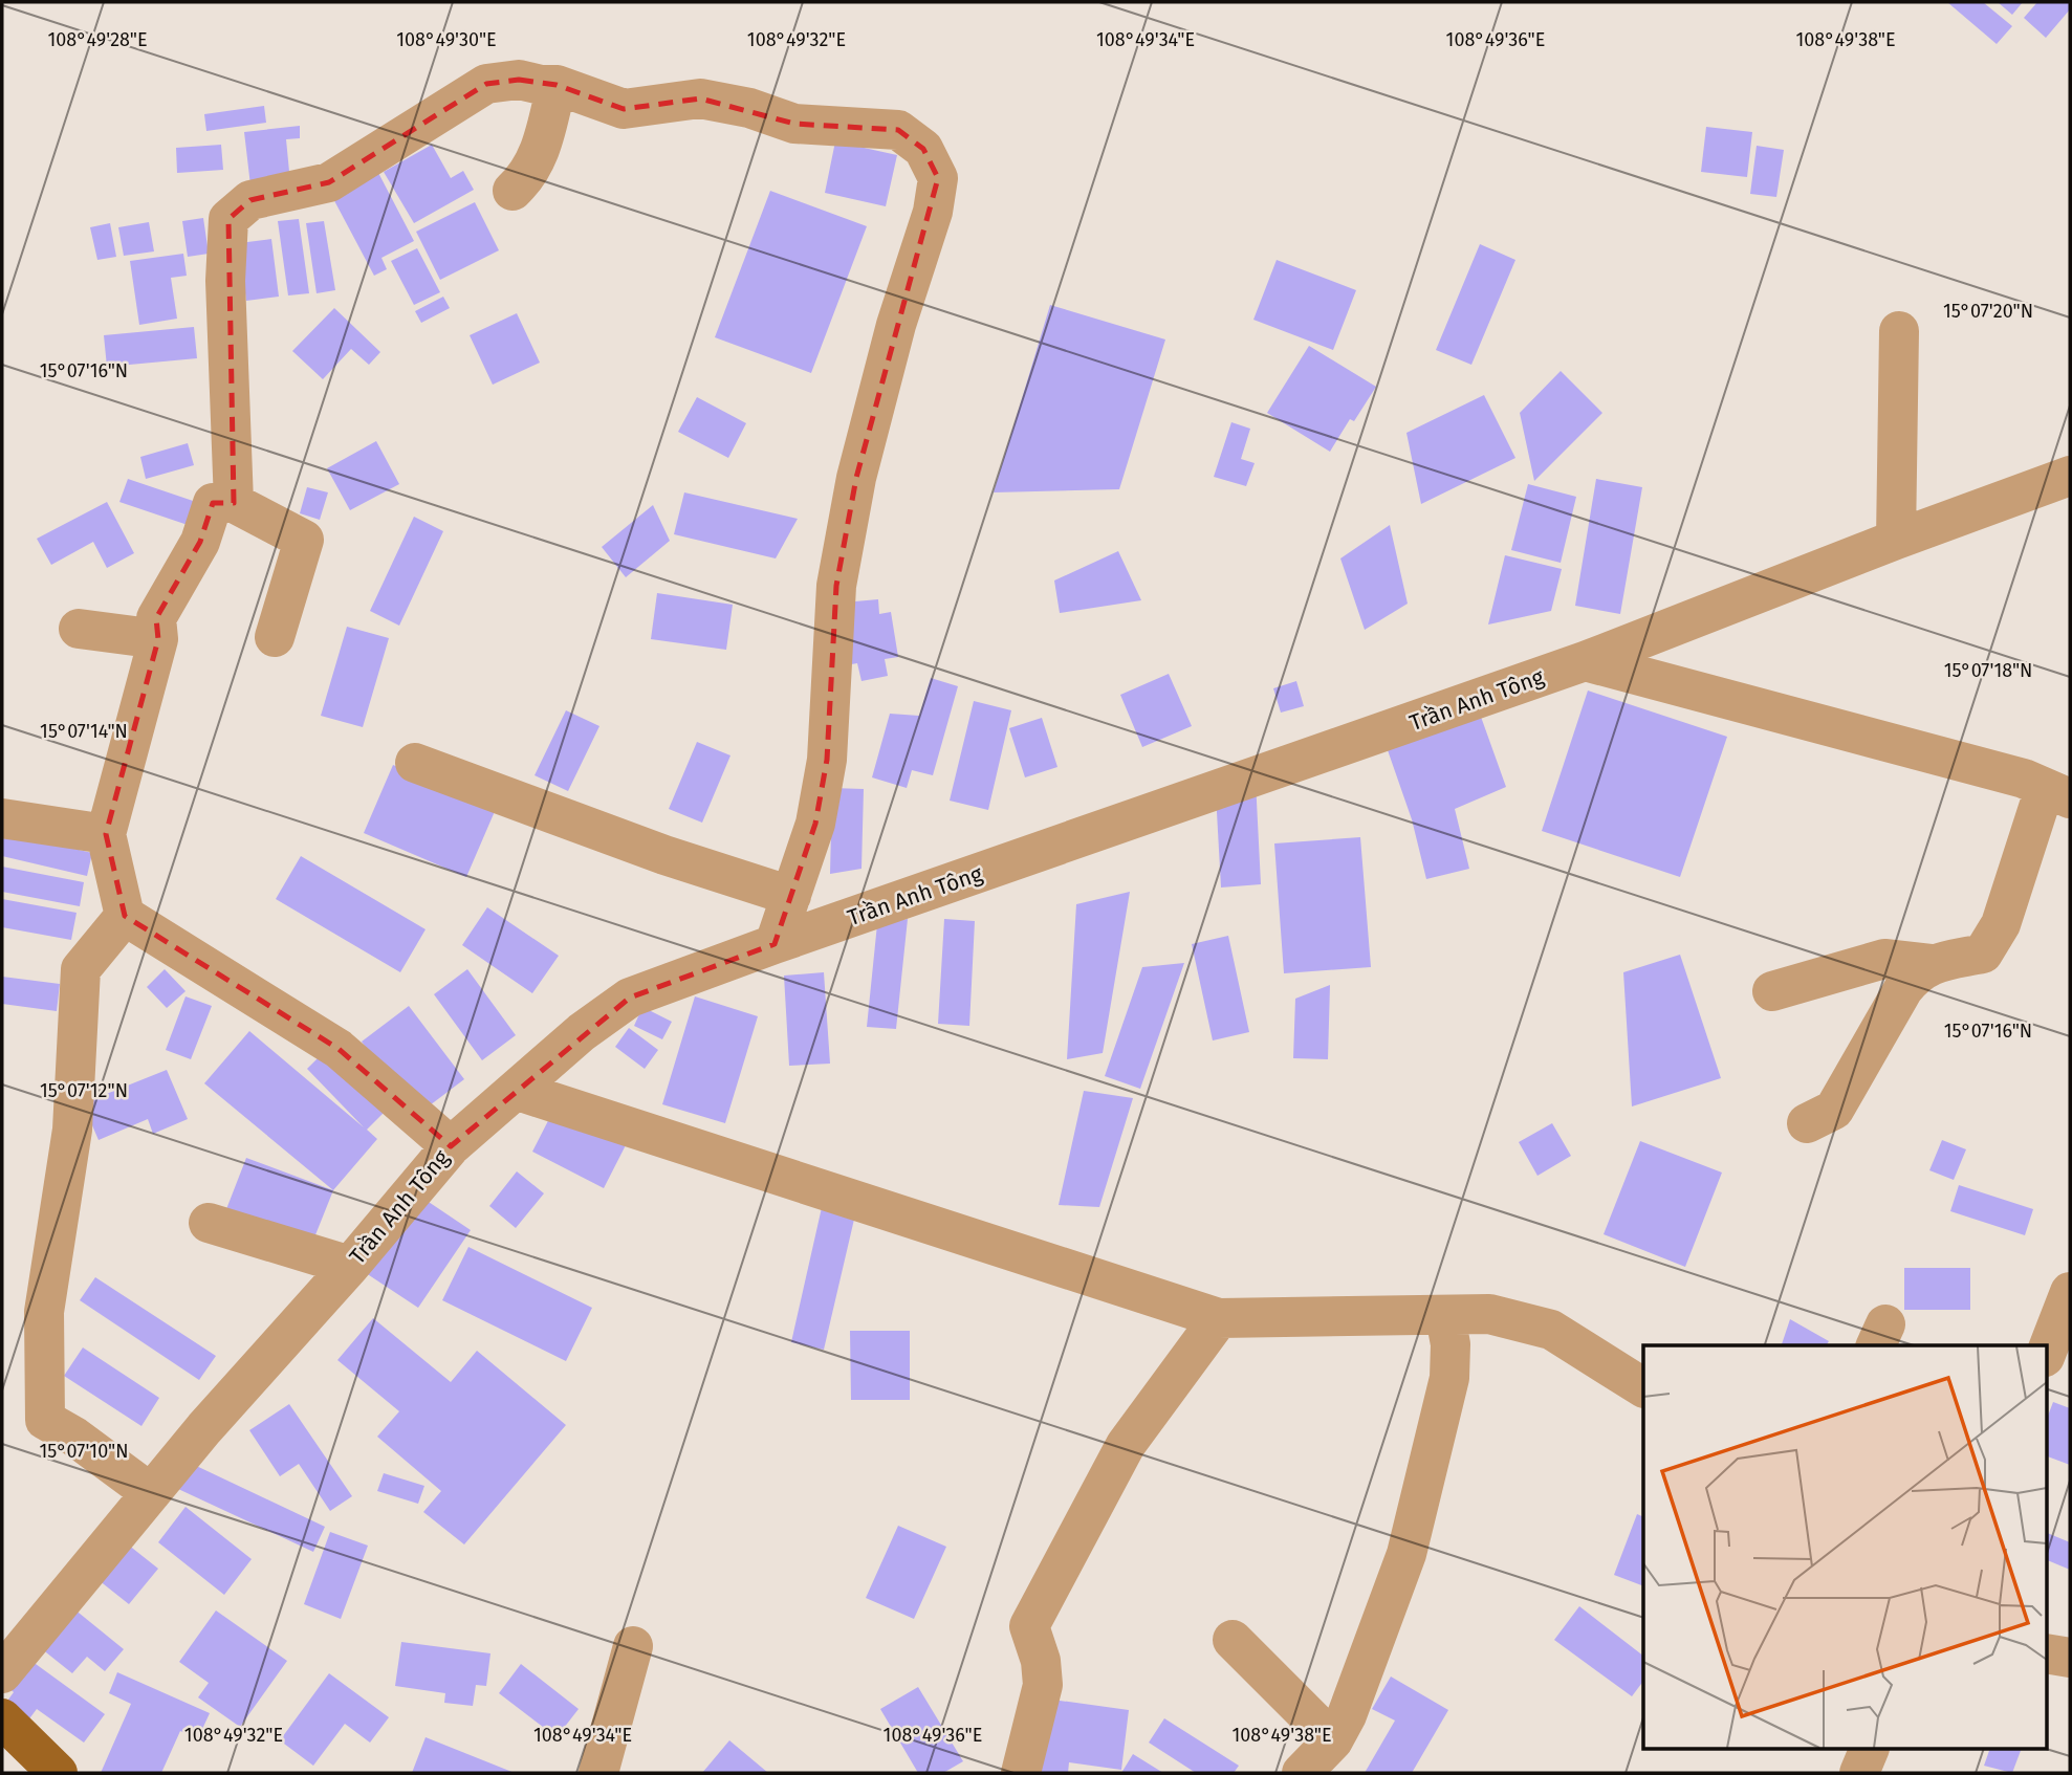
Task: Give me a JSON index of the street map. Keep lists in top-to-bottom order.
{
  "streets": {
    "street": ["Trần Anh Tông"]
  },
  "coordinates": [
    "108°49'28\"E",
    "108°49'30\"E",
    "108°49'32\"E",
    "108°49'34\"E",
    "108°49'36\"E",
    "108°49'38\"E",
    "15°07'20\"N",
    "15°07'16\"N",
    "15°07'18\"N",
    "15°07'14\"N",
    "15°07'12\"N",
    "15°07'10\"N"
  ]
}
